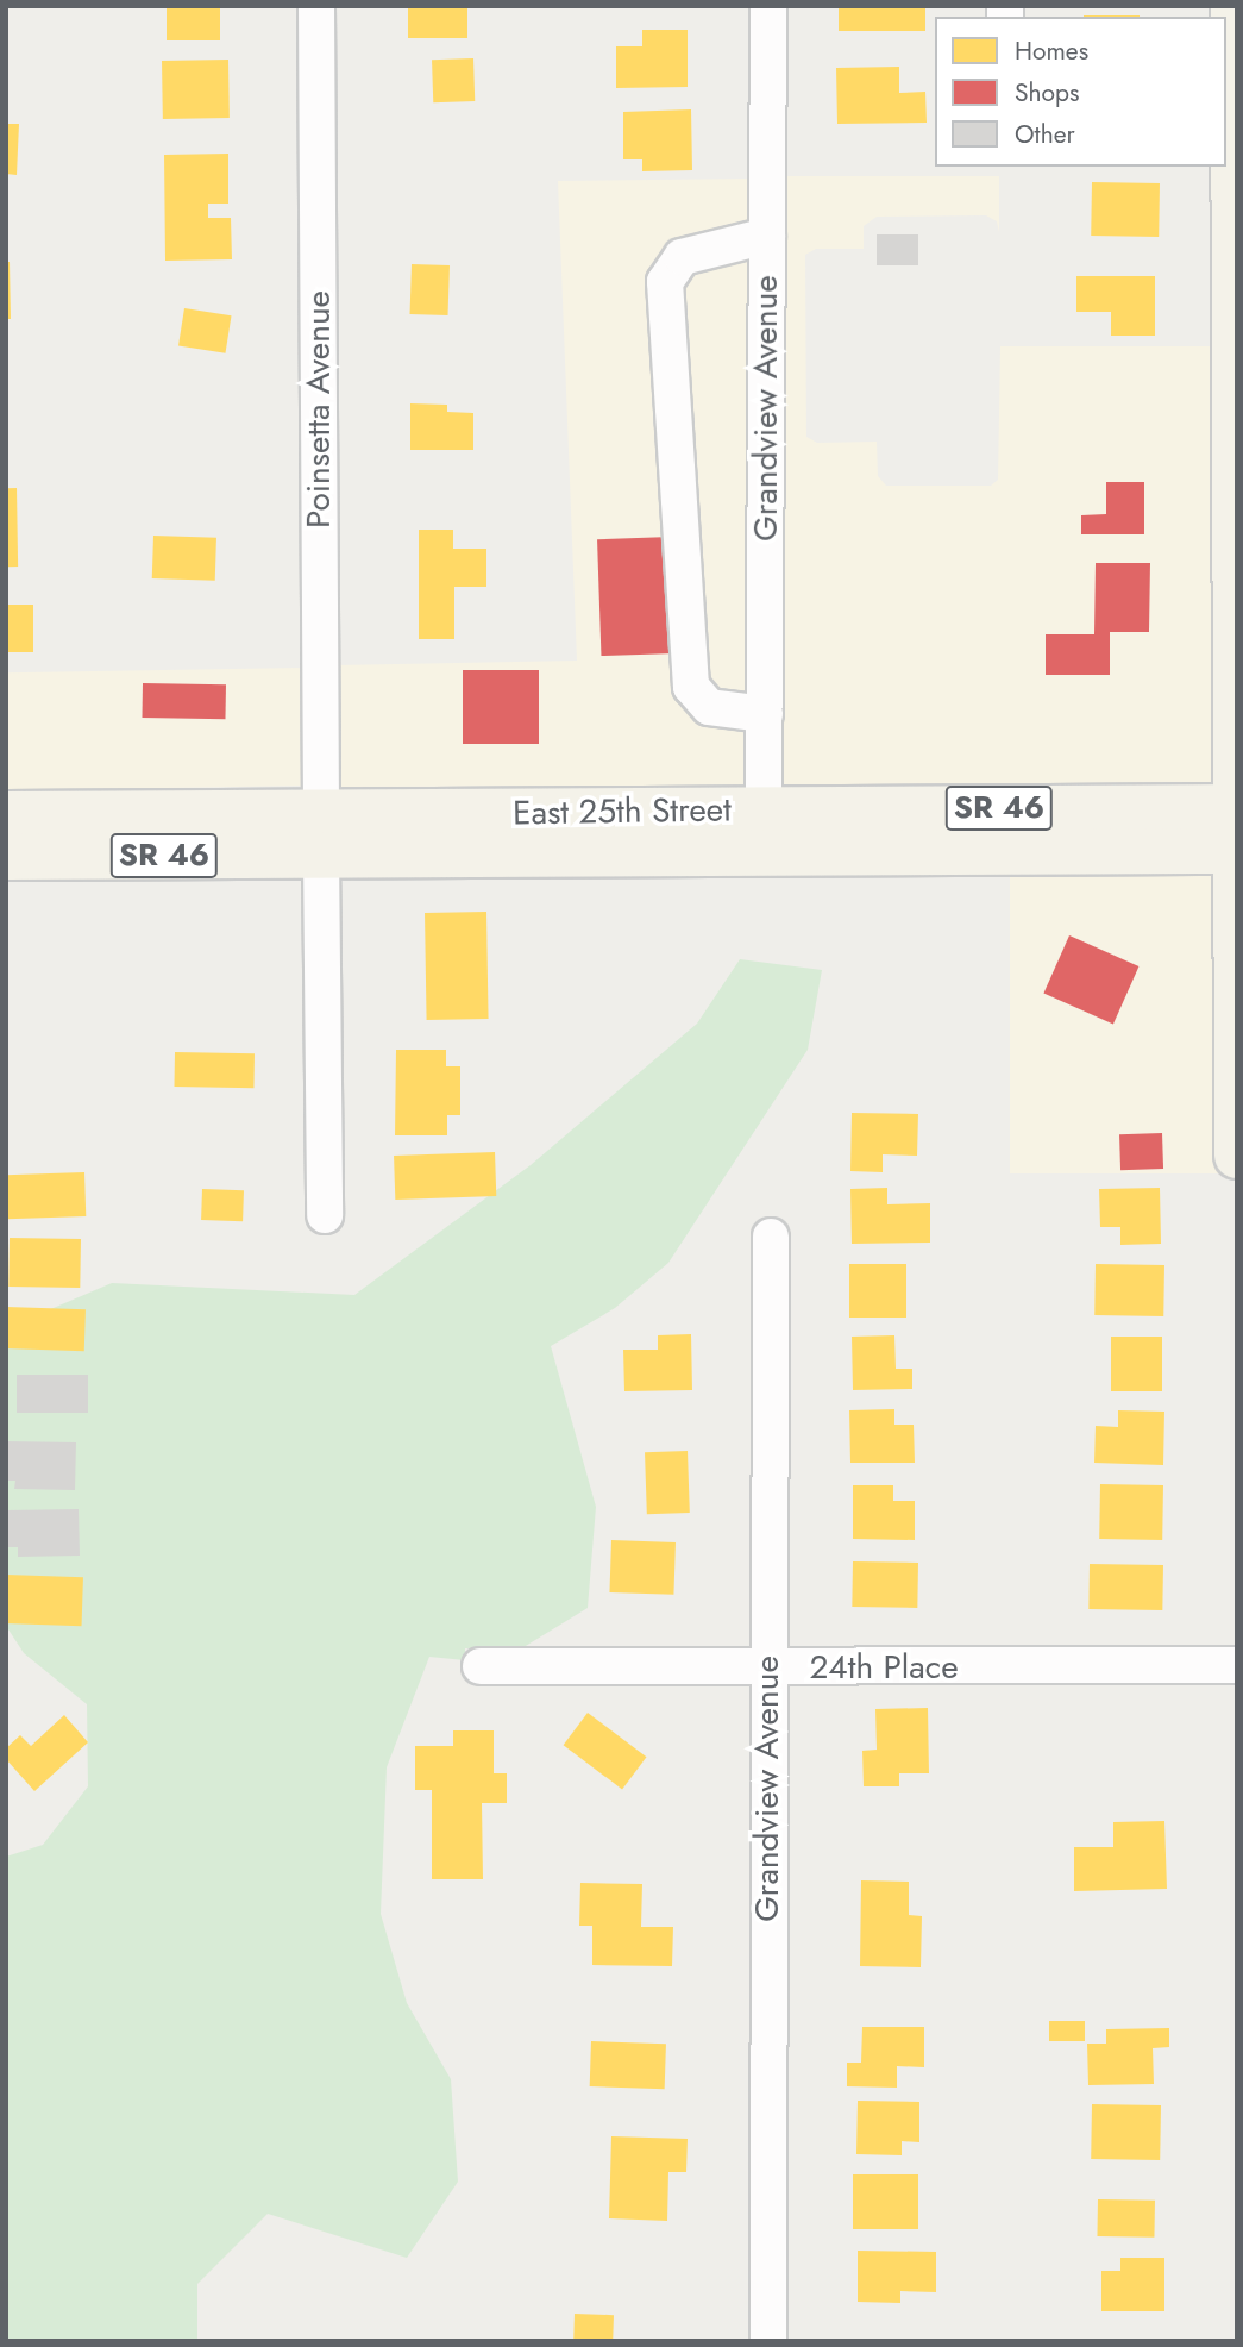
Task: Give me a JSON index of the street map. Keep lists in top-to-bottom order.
{
  "streets": {
    "main road": ["SR 46", "East 25th Street"],
    "street": ["Grandview Avenue", "Poinsetta Avenue", "24th Place"]
  },
  "crossings": [
    ["Grandview Avenue", "East 25th Street"],
    ["Grandview Avenue", "24th Place"],
    ["Poinsetta Avenue", "East 25th Street"]
  ],
  "legend": ["Homes", "Shops", "Other"]
}
